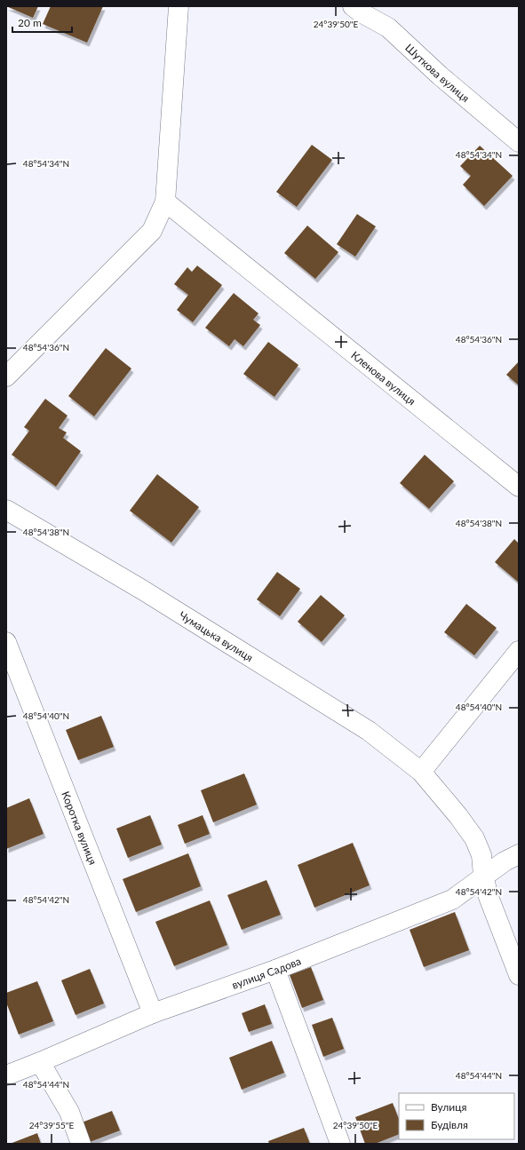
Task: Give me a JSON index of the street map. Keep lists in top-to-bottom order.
{
  "streets": {
    "street": [
      "Шуткова вулиця",
      "Кленова вулиця",
      "Чумацька вулиця",
      "Коротка вулиця",
      "вулиця Садова"
    ]
  },
  "crossings": [
    ["Чумацька вулиця", "вулиця Садова"],
    ["Коротка вулиця", "вулиця Садова"]
  ],
  "legend": ["Вулиця", "Будівля"],
  "scale_bar": "20 m",
  "coordinates": [
    "24°39'50\"E",
    "48°54'34\"N",
    "48°54'36\"N",
    "48°54'38\"N",
    "48°54'40\"N",
    "48°54'42\"N",
    "48°54'44\"N",
    "24°39'55\"E"
  ]
}
